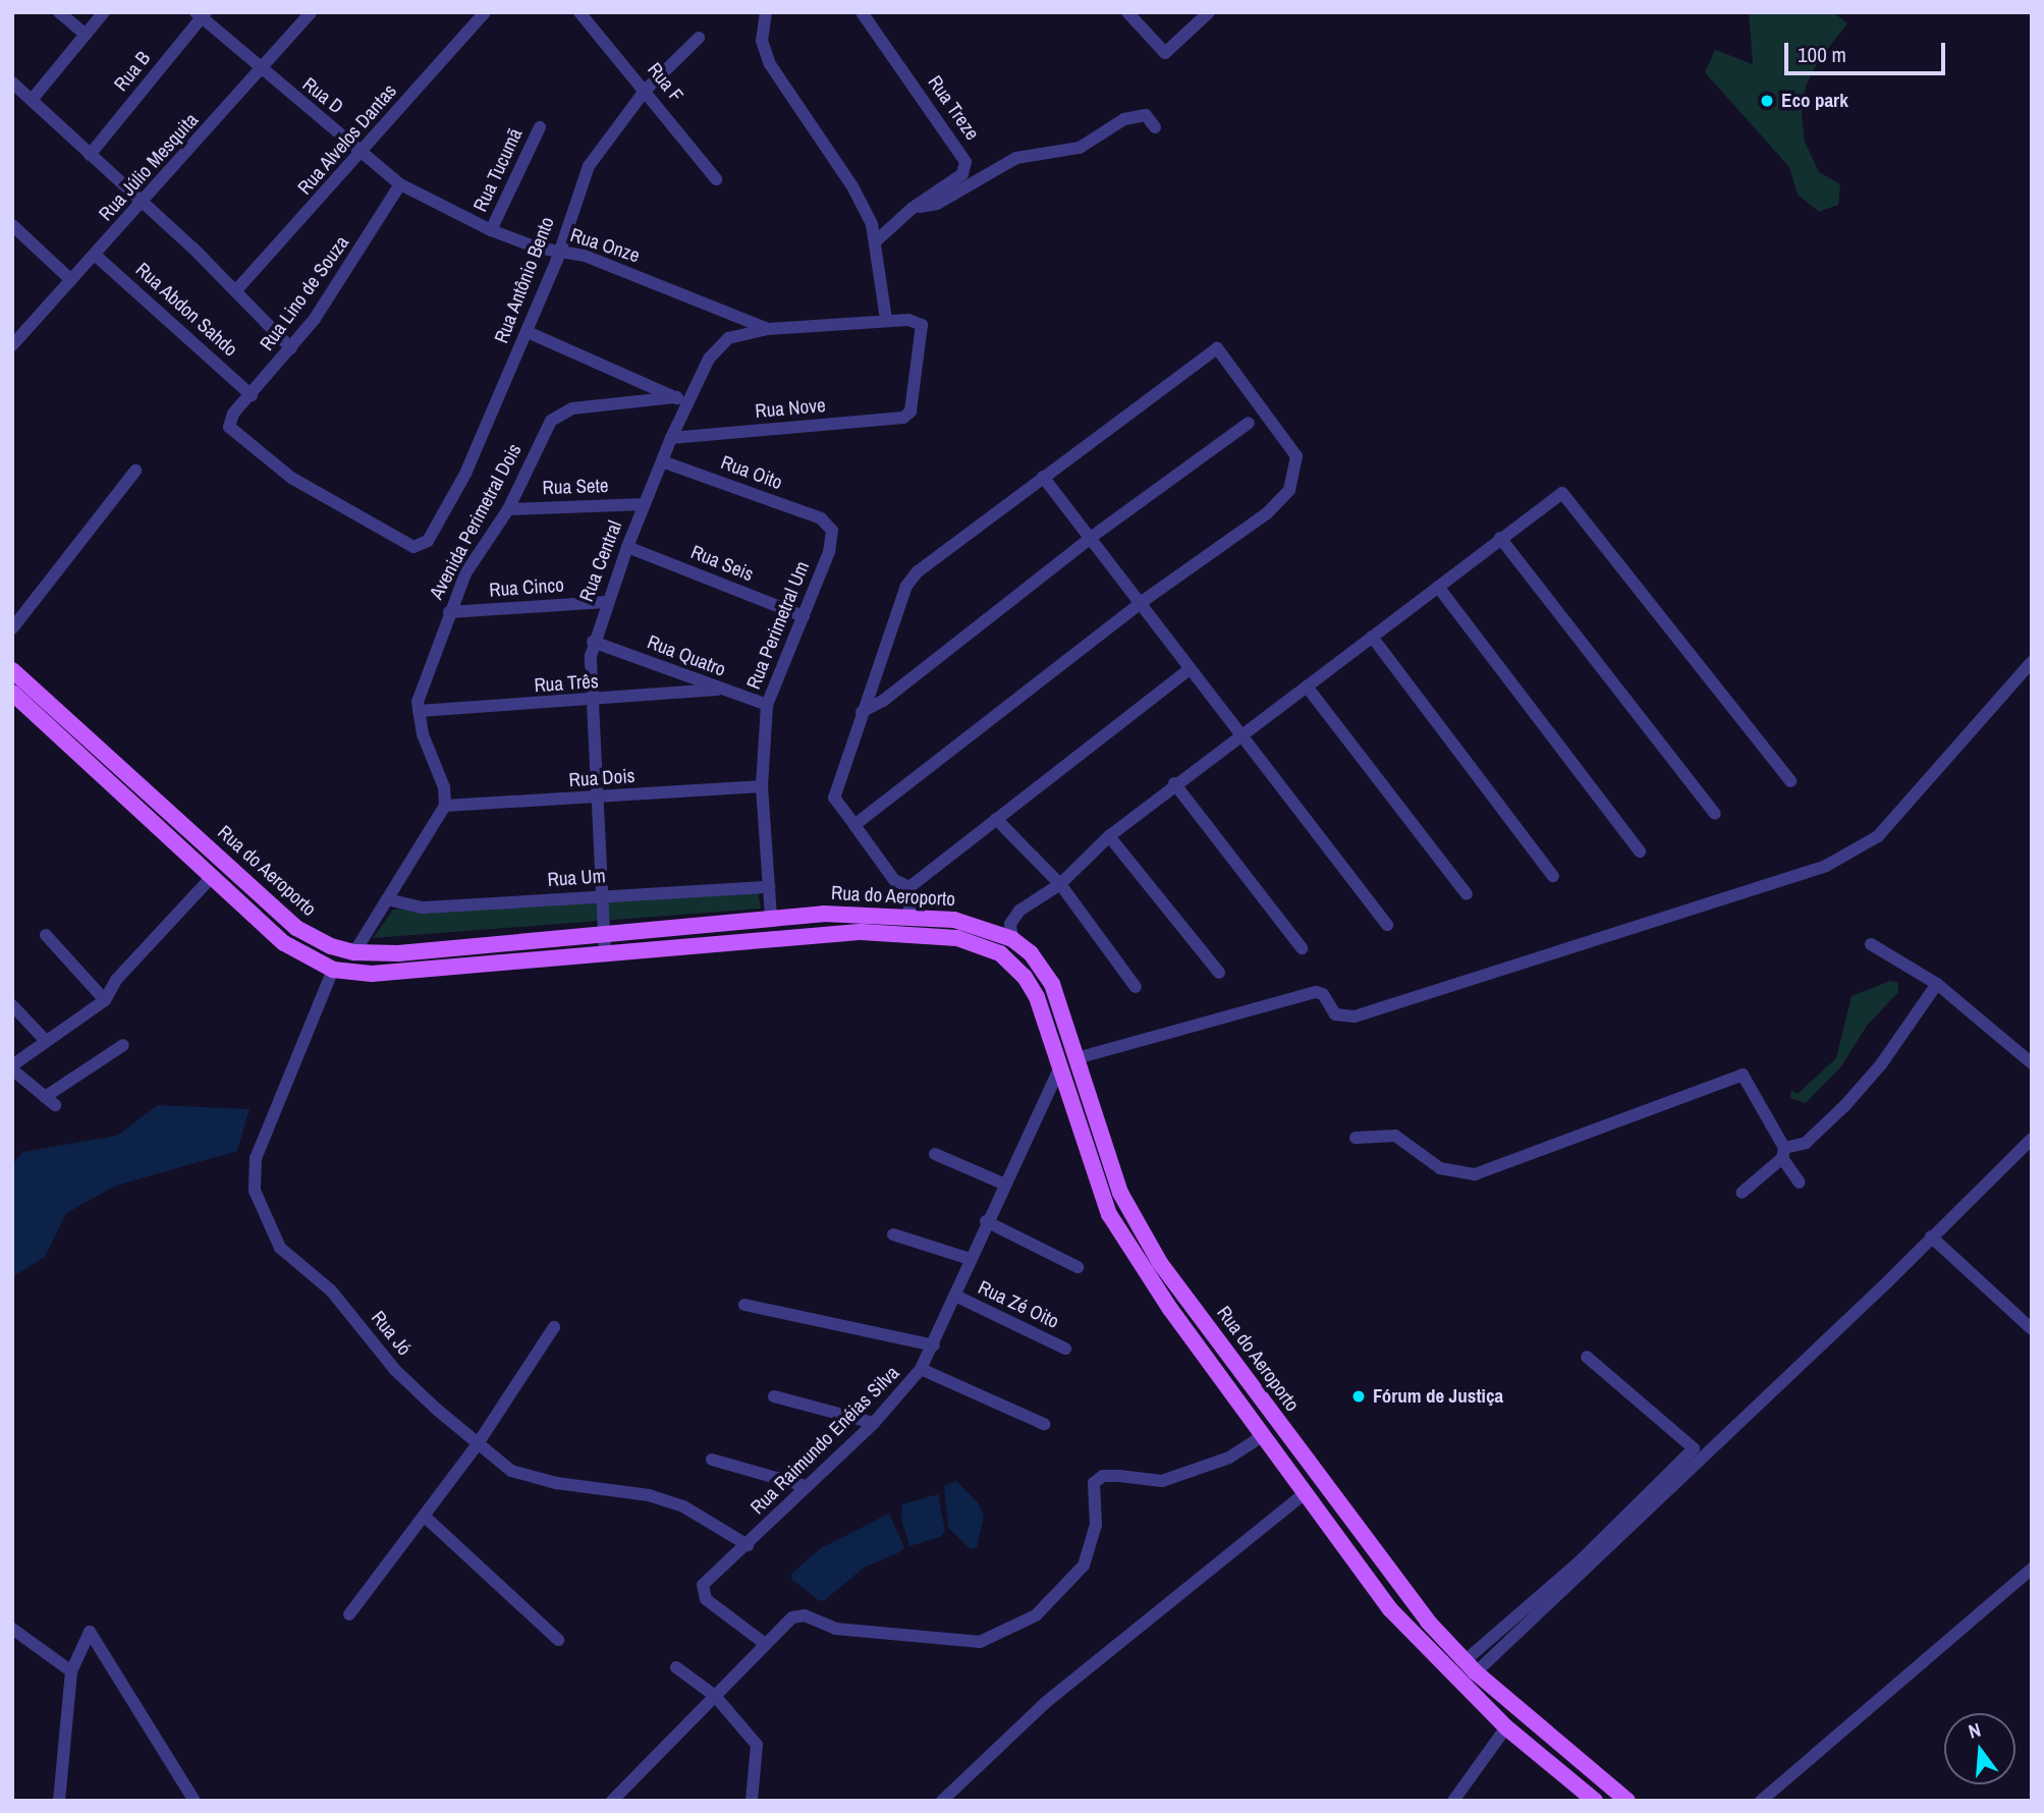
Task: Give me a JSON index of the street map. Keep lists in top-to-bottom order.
{
  "streets": {
    "main road": ["Rua do Aeroporto"],
    "street": [
      "Rua B",
      "Rua F",
      "Rua D",
      "Rua Treze",
      "Rua Alvelos Dantas",
      "Rua Júlio Mesquita",
      "Rua Tucumã",
      "Rua Onze",
      "Rua Antônio Bento",
      "Rua Lino de Souza",
      "Rua Abdon Sahdo",
      "Rua Nove",
      "Rua Oito",
      "Rua Sete",
      "Avenida Perimetral Dois",
      "Rua Central",
      "Rua Seis",
      "Rua Cinco",
      "Rua Perimetral Um",
      "Rua Quatro",
      "Rua Três",
      "Rua Dois",
      "Rua Um",
      "Rua Zé Oito",
      "Rua Jó",
      "Rua Raimundo Enéias Silva"
    ]
  },
  "crossings": [
    ["Rua B", "Rua D"],
    ["Rua F", "Rua Antônio Bento"],
    ["Rua D", "Rua Alvelos Dantas"],
    ["Rua D", "Rua Júlio Mesquita"],
    ["Rua D", "Rua Onze"],
    ["Rua D", "Rua Lino de Souza"],
    ["Rua Júlio Mesquita", "Rua Abdon Sahdo"],
    ["Rua Tucumã", "Rua Onze"],
    ["Rua Onze", "Rua Antônio Bento"],
    ["Rua Onze", "Rua Central"],
    ["Rua Antônio Bento", "Rua Lino de Souza"],
    ["Rua Lino de Souza", "Rua Abdon Sahdo"],
    ["Rua Nove", "Rua Central"],
    ["Rua Oito", "Rua Central"],
    ["Rua Oito", "Rua Perimetral Um"],
    ["Rua Sete", "Avenida Perimetral Dois"],
    ["Rua Sete", "Rua Central"],
    ["Avenida Perimetral Dois", "Rua Central"],
    ["Avenida Perimetral Dois", "Rua Cinco"],
    ["Avenida Perimetral Dois", "Rua Três"],
    ["Rua Central", "Rua Seis"],
    ["Rua Central", "Rua Cinco"],
    ["Rua Central", "Rua Quatro"],
    ["Rua Central", "Rua Três"],
    ["Rua Central", "Rua Dois"],
    ["Rua Central", "Rua do Aeroporto"],
    ["Rua Central", "Rua Um"],
    ["Rua Seis", "Rua Perimetral Um"],
    ["Rua Perimetral Um", "Rua Quatro"],
    ["Rua Perimetral Um", "Rua Dois"],
    ["Rua Perimetral Um", "Rua do Aeroporto"],
    ["Rua Perimetral Um", "Rua Um"],
    ["Rua Quatro", "Rua Três"],
    ["Rua do Aeroporto", "Rua Jó"],
    ["Rua do Aeroporto", "Rua Raimundo Enéias Silva"],
    ["Rua Zé Oito", "Rua Raimundo Enéias Silva"],
    ["Rua Jó", "Rua Raimundo Enéias Silva"]
  ],
  "places": ["Eco park", "Fórum de Justiça"],
  "scale_bar": "100 m",
  "north": "top"
}
